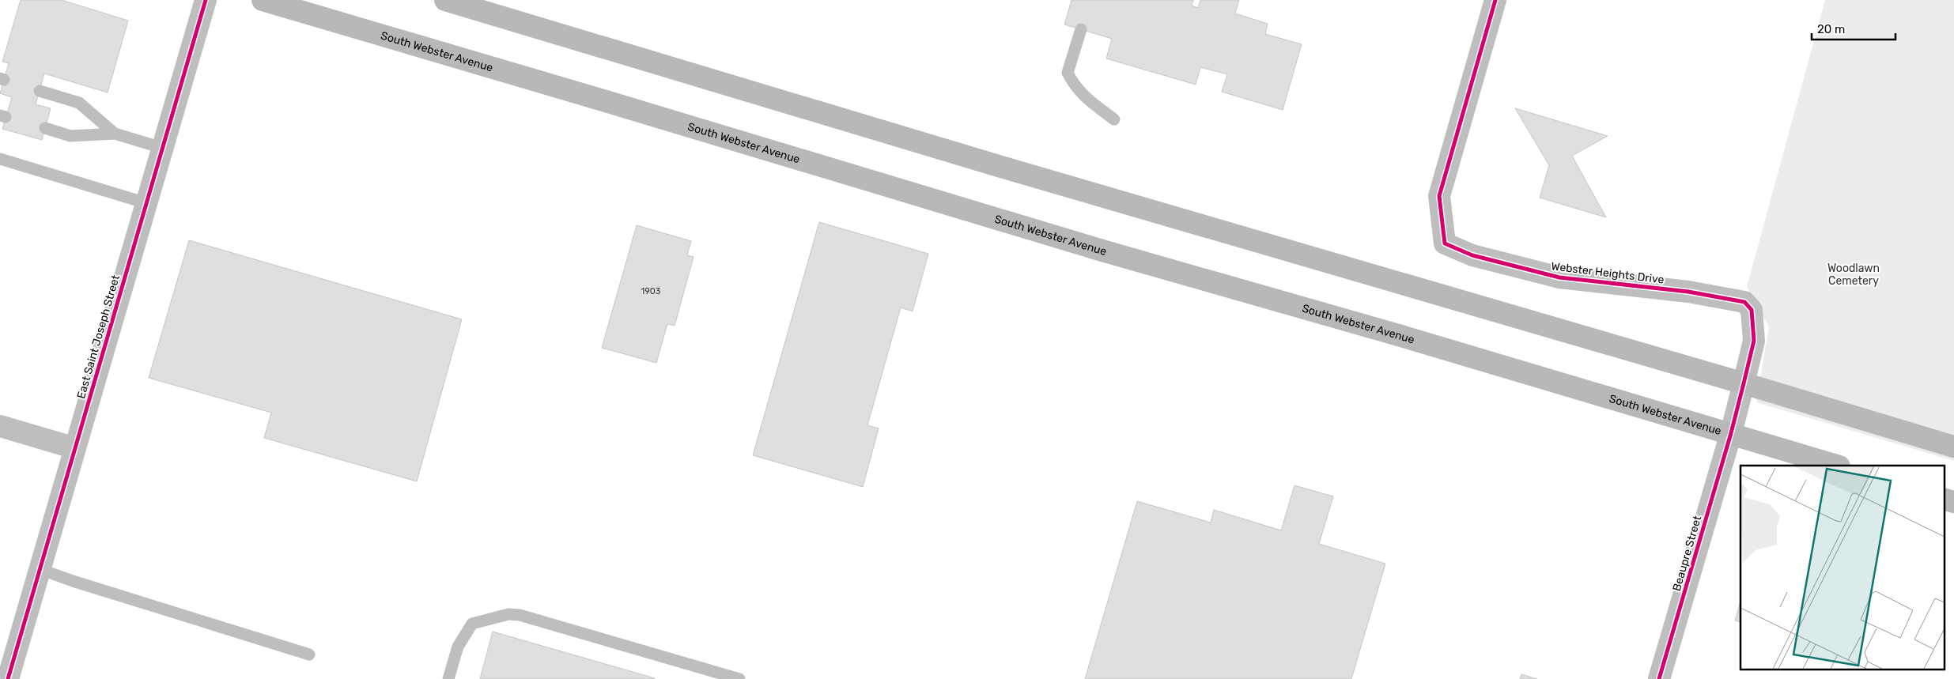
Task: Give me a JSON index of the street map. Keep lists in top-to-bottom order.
{
  "streets": {
    "main road": ["South Webster Avenue"],
    "street": ["Webster Heights Drive", "East Saint Joseph Street", "Beaupre Street"]
  },
  "crossings": [
    ["South Webster Avenue", "Webster Heights Drive"],
    ["South Webster Avenue", "Beaupre Street"],
    ["Webster Heights Drive", "Beaupre Street"]
  ],
  "parks": ["Woodlawn Cemetery"],
  "house_numbers": ["1903"],
  "scale_bar": "20 m"
}
